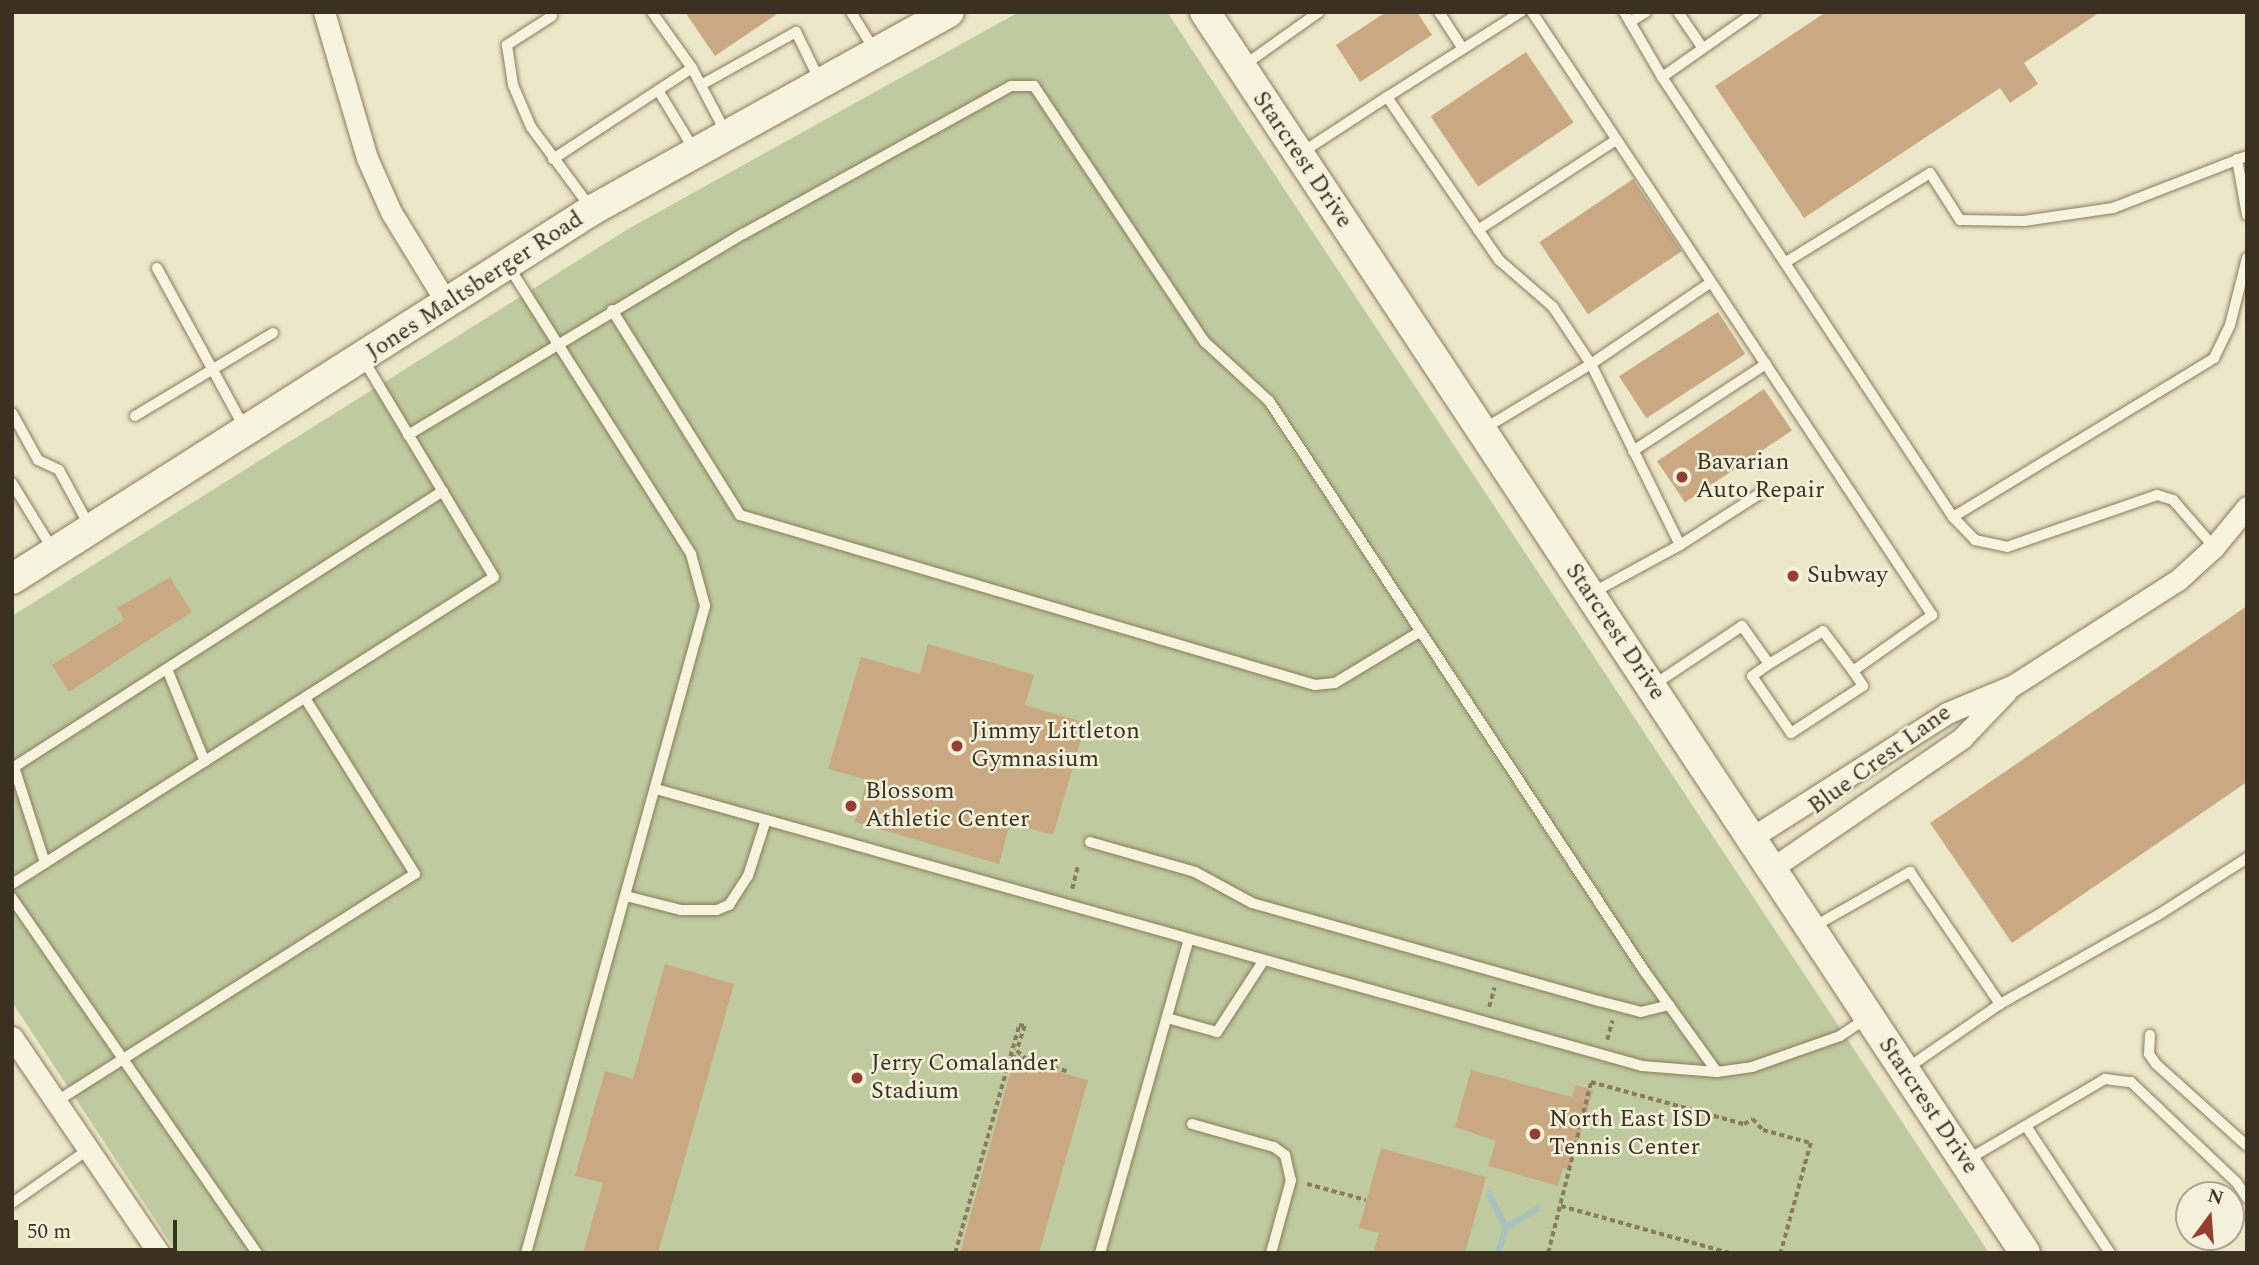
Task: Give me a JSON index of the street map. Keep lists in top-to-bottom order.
{
  "streets": {
    "main road": ["Starcrest Drive", "Jones Maltsberger Road"],
    "street": ["Blue Crest Lane"]
  },
  "crossings": [
    ["Starcrest Drive", "Blue Crest Lane"]
  ],
  "places": [
    "Bavarian Auto Repair",
    "Subway",
    "Jimmy Littleton Gymnasium",
    "Blossom Athletic Center",
    "Jerry Comalander Stadium",
    "North East ISD Tennis Center"
  ],
  "scale_bar": "50 m",
  "north": "top"
}
